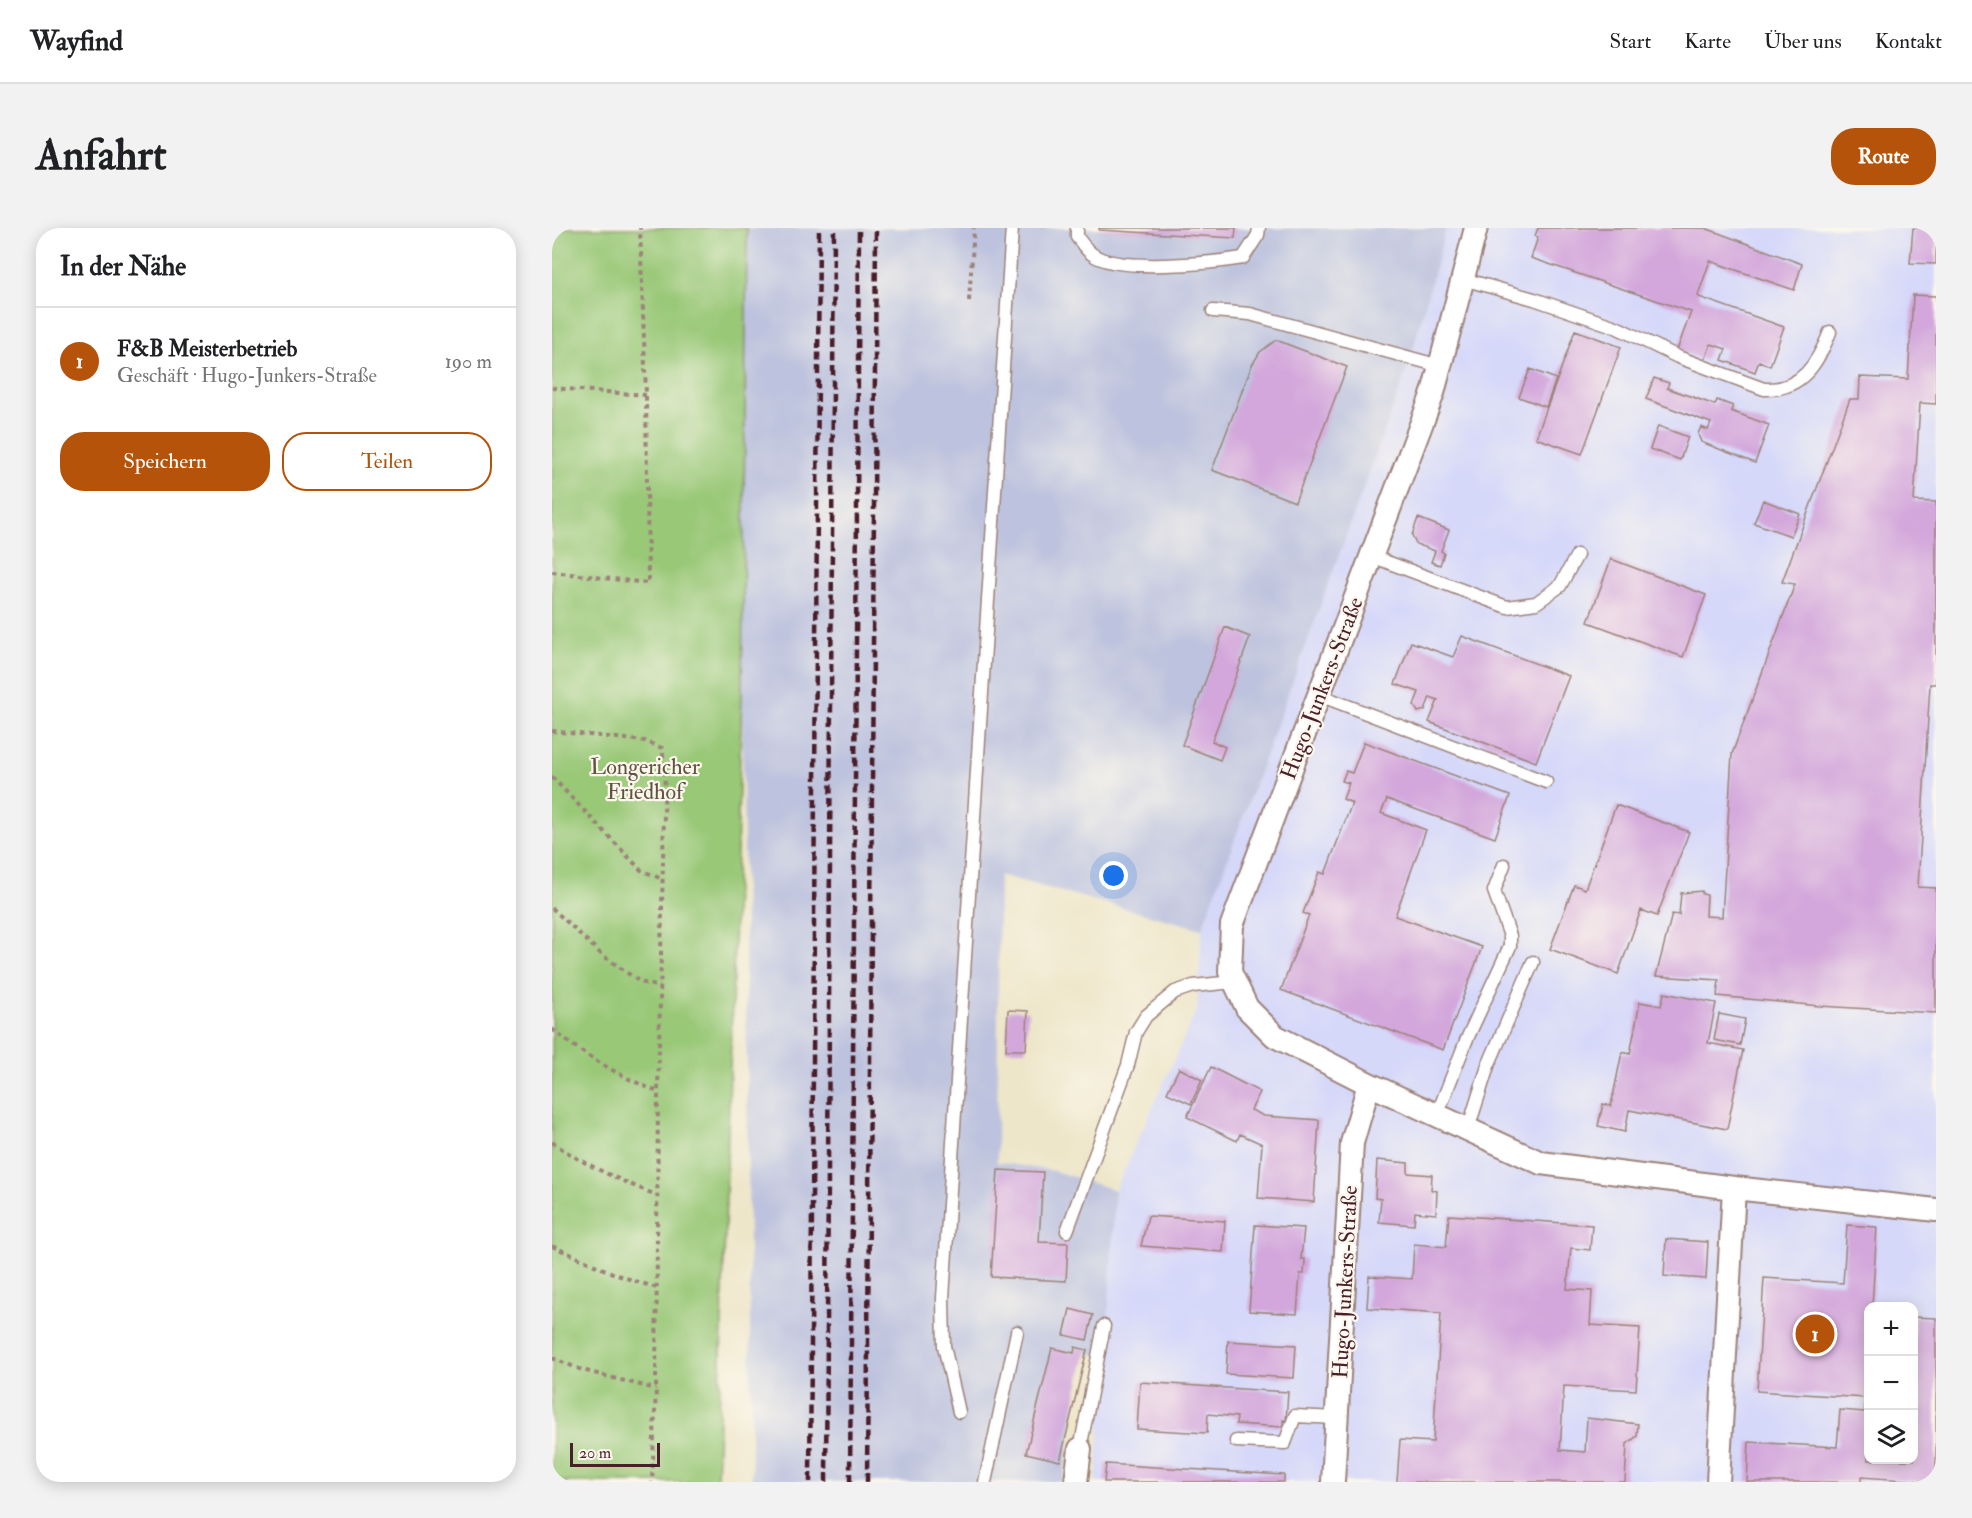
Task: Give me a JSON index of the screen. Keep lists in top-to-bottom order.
{
  "streets": {
    "street": ["Hugo-Junkers-Straße"]
  },
  "parks": ["Longericher Friedhof"],
  "scale_bar": "20 m",
  "page": {
    "header": "Wayfind",
    "nav": [
      "Start",
      "Karte",
      "Über uns",
      "Kontakt"
    ],
    "buttons": [
      "Route",
      ["Speichern", "Teilen"]
    ],
    "title": "Anfahrt",
    "heading": "In der Nähe",
    "list": [
      {
        "mark": "1",
        "name": "F&B Meisterbetrieb",
        "note": "Geschäft · Hugo-Junkers-Straße",
        "value": "190 m"
      }
    ],
    "map_buttons": ["+", "−"],
    "pins": "1",
    "scale": "20 m"
  }
}
